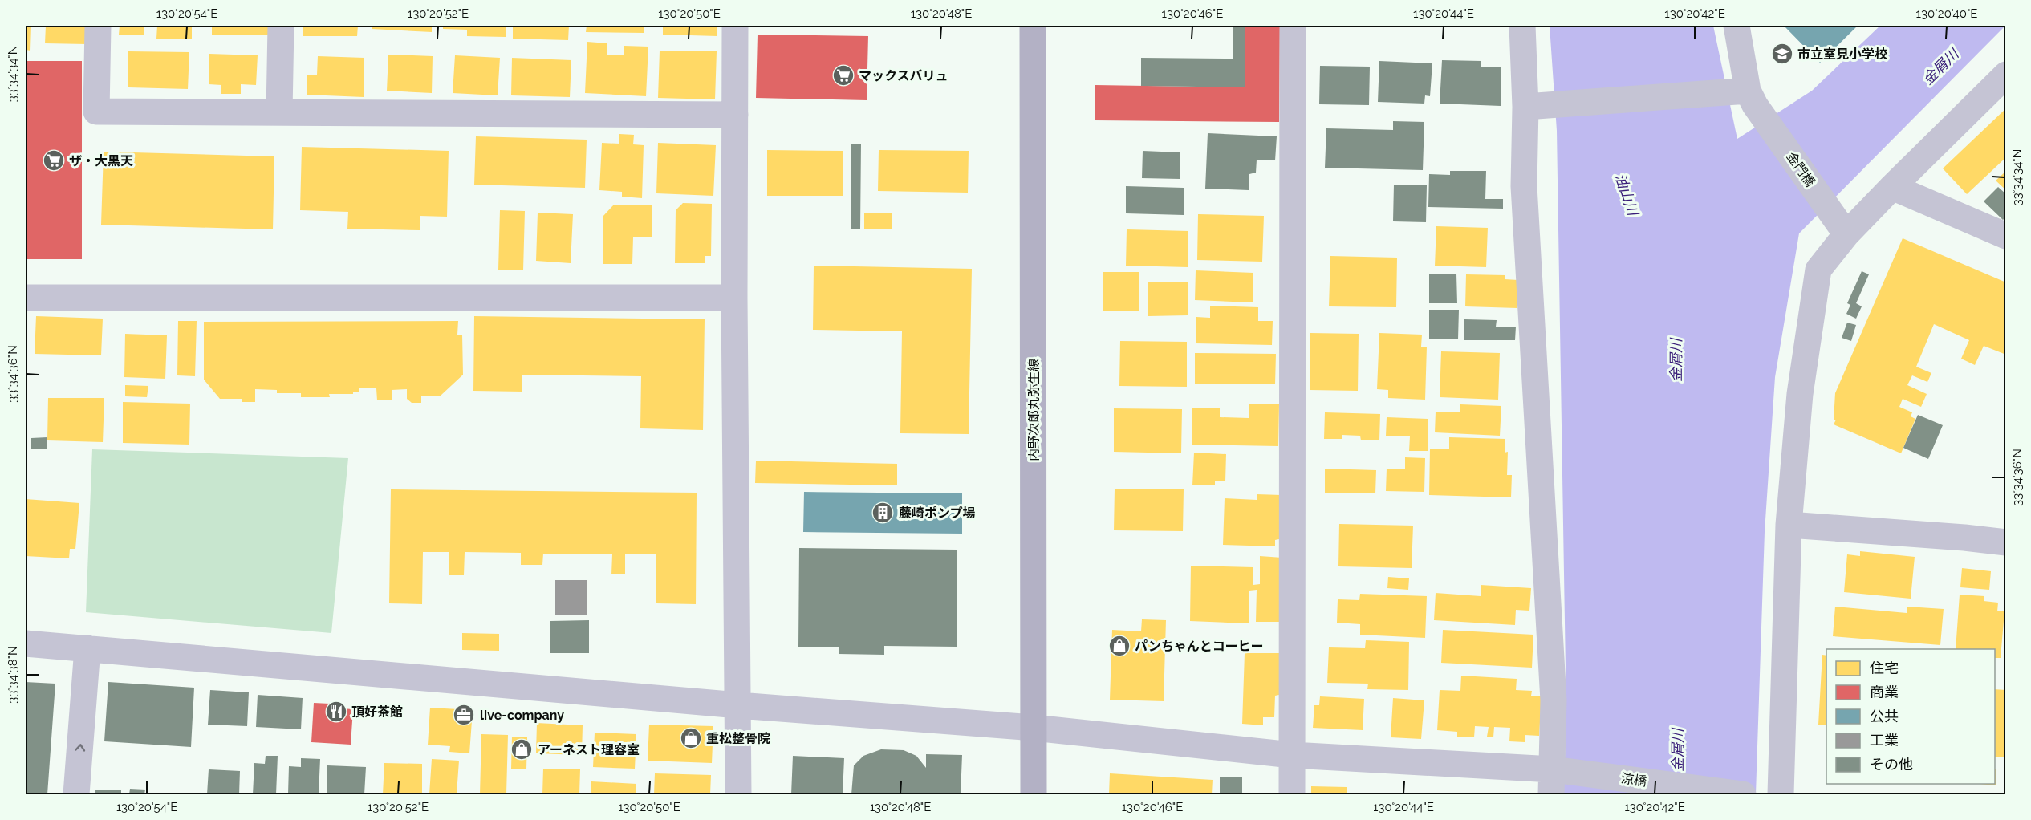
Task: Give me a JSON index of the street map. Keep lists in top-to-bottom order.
{
  "streets": {
    "main road": ["内野次郎丸弥生線"],
    "street": ["金門橋", "涼橋"]
  },
  "crossings": [
    ["内野次郎丸弥生線", "涼橋"]
  ],
  "water": ["金屑川", "油山川"],
  "places": {
    "school or university": ["市立室見小学校"],
    "supermarket": ["マックスバリュ", "ザ・大黒天"],
    "building": ["藤崎ポンプ場"],
    "shop": ["パンちゃんとコーヒー", "重松整骨院", "アーネスト理容室"],
    "restaurant": ["頂好茶館"],
    "office": ["live-company"]
  },
  "legend": [
    "住宅",
    "商業",
    "公共",
    "工業",
    "その他"
  ],
  "coordinates": [
    "130°20'54\"E",
    "130°20'52\"E",
    "130°20'50\"E",
    "130°20'48\"E",
    "130°20'46\"E",
    "130°20'44\"E",
    "130°20'42\"E",
    "130°20'40\"E",
    "33°34'34\"N",
    "33°34'36\"N",
    "33°34'38\"N"
  ]
}
